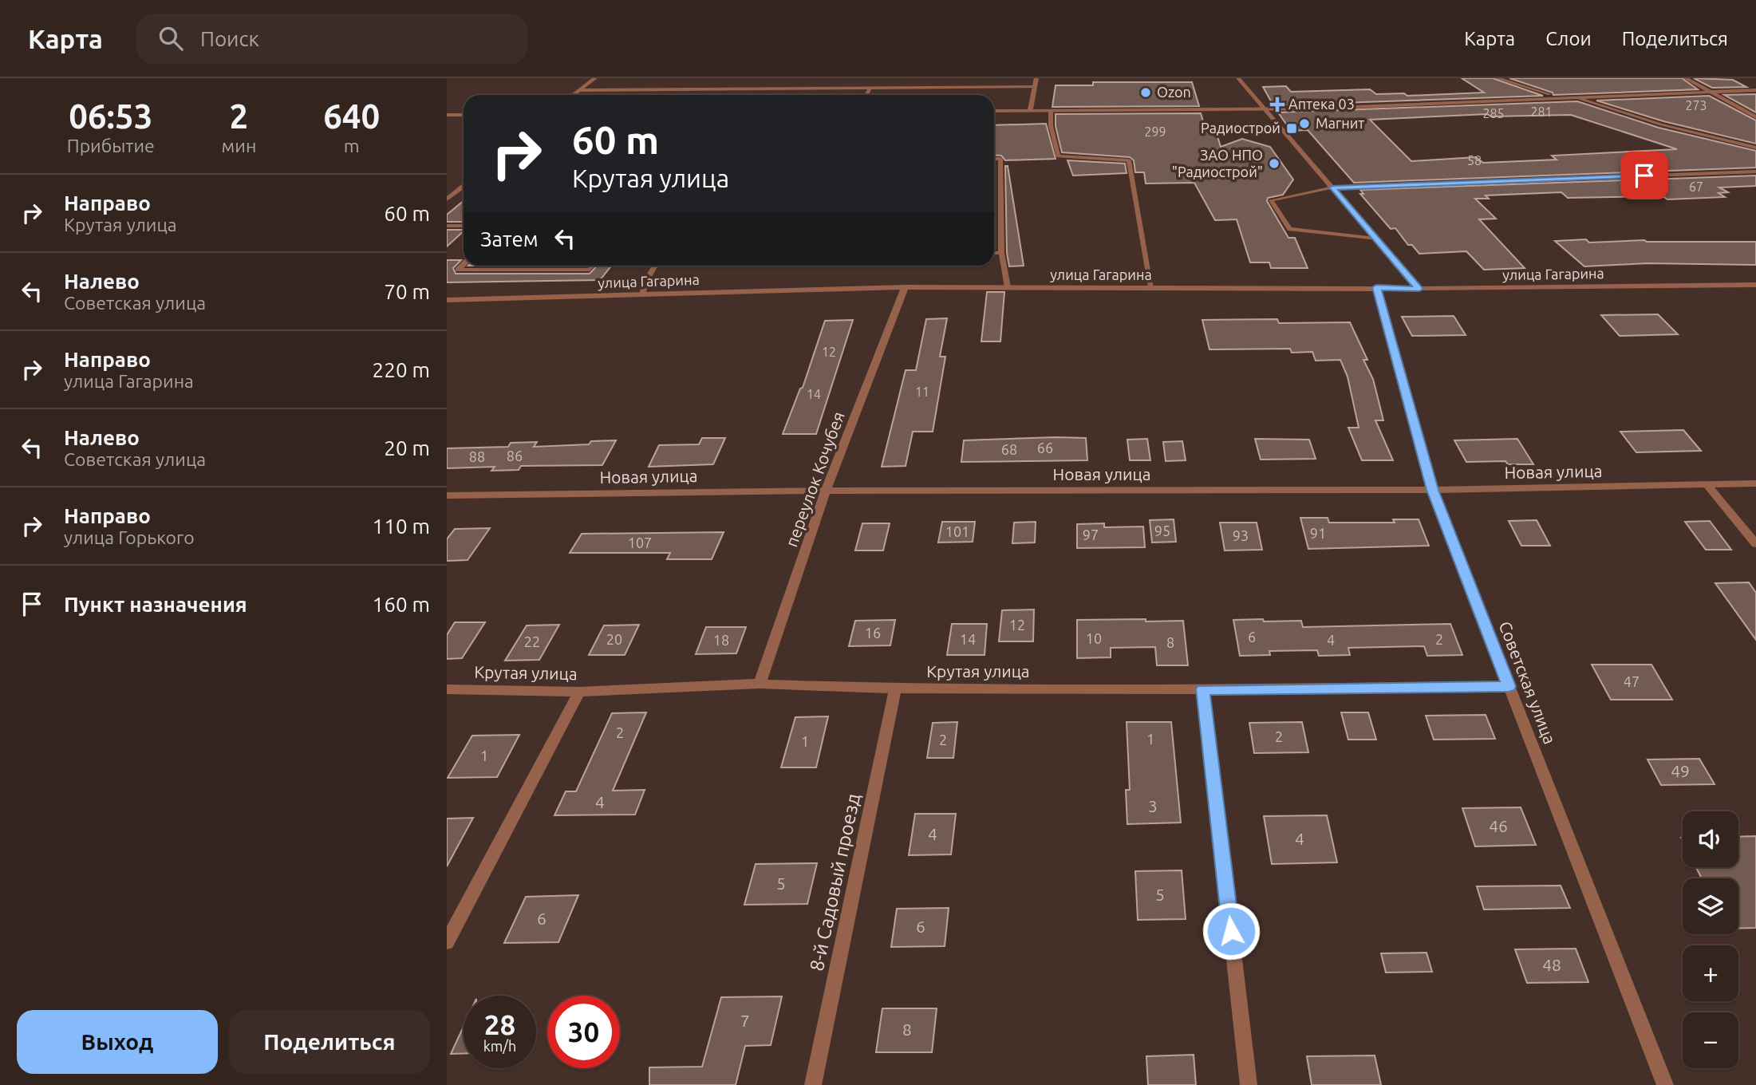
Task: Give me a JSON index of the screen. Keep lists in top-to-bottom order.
{
  "streets": {
    "street": [
      "улица Гагарина",
      "Новая улица",
      "переулок Кочубея",
      "Крутая улица",
      "Советская улица",
      "8-й Садовый проезд"
    ]
  },
  "crossings": [
    ["улица Гагарина", "переулок Кочубея"],
    ["улица Гагарина", "Советская улица"],
    ["Новая улица", "переулок Кочубея"],
    ["Новая улица", "Советская улица"],
    ["переулок Кочубея", "Крутая улица"],
    ["Крутая улица", "Советская улица"],
    ["Крутая улица", "8-й Садовый проезд"]
  ],
  "places": {
    "other": ["Ozon", "Магнит", "ЗАО НПО \"Радиострой\""],
    "health": ["Аптека 03"],
    "transit": ["Радиострой"]
  },
  "house_numbers": [
    "273",
    "281",
    "285",
    "299",
    "58",
    "67",
    "12",
    "11",
    "14",
    "66",
    "68",
    "86",
    "88",
    "95",
    "101",
    "91",
    "97",
    "93",
    "107",
    "12",
    "16",
    "6",
    "10",
    "20",
    "14",
    "2",
    "18",
    "4",
    "22",
    "8",
    "47",
    "2",
    "2",
    "1",
    "2",
    "1",
    "1",
    "49",
    "4",
    "3",
    "46",
    "4",
    "4",
    "5",
    "5",
    "6",
    "6",
    "48",
    "7",
    "8"
  ],
  "page": {
    "header": "Карта",
    "search": "Поиск",
    "nav": ["Карта", "Слои", "Поделиться"],
    "eta": [
      "06:53",
      "Прибытие",
      "2",
      "мин",
      "640",
      "m"
    ],
    "turn": ["60 m", "Крутая улица"],
    "list": [
      {
        "name": "Направо",
        "note": "Крутая улица",
        "value": "60 m"
      },
      {
        "name": "Налево",
        "note": "Советская улица",
        "value": "70 m"
      },
      {
        "name": "Направо",
        "note": "улица Гагарина",
        "value": "220 m"
      },
      {
        "name": "Налево",
        "note": "Советская улица",
        "value": "20 m"
      },
      {
        "name": "Направо",
        "note": "улица Горького",
        "value": "110 m"
      },
      {
        "name": "Пункт назначения",
        "value": "160 m"
      }
    ],
    "then": "Затем",
    "map_buttons": ["+", "−"],
    "speed": "28 km/h",
    "limit": "30",
    "buttons": ["Выход", "Поделиться"]
  }
}
